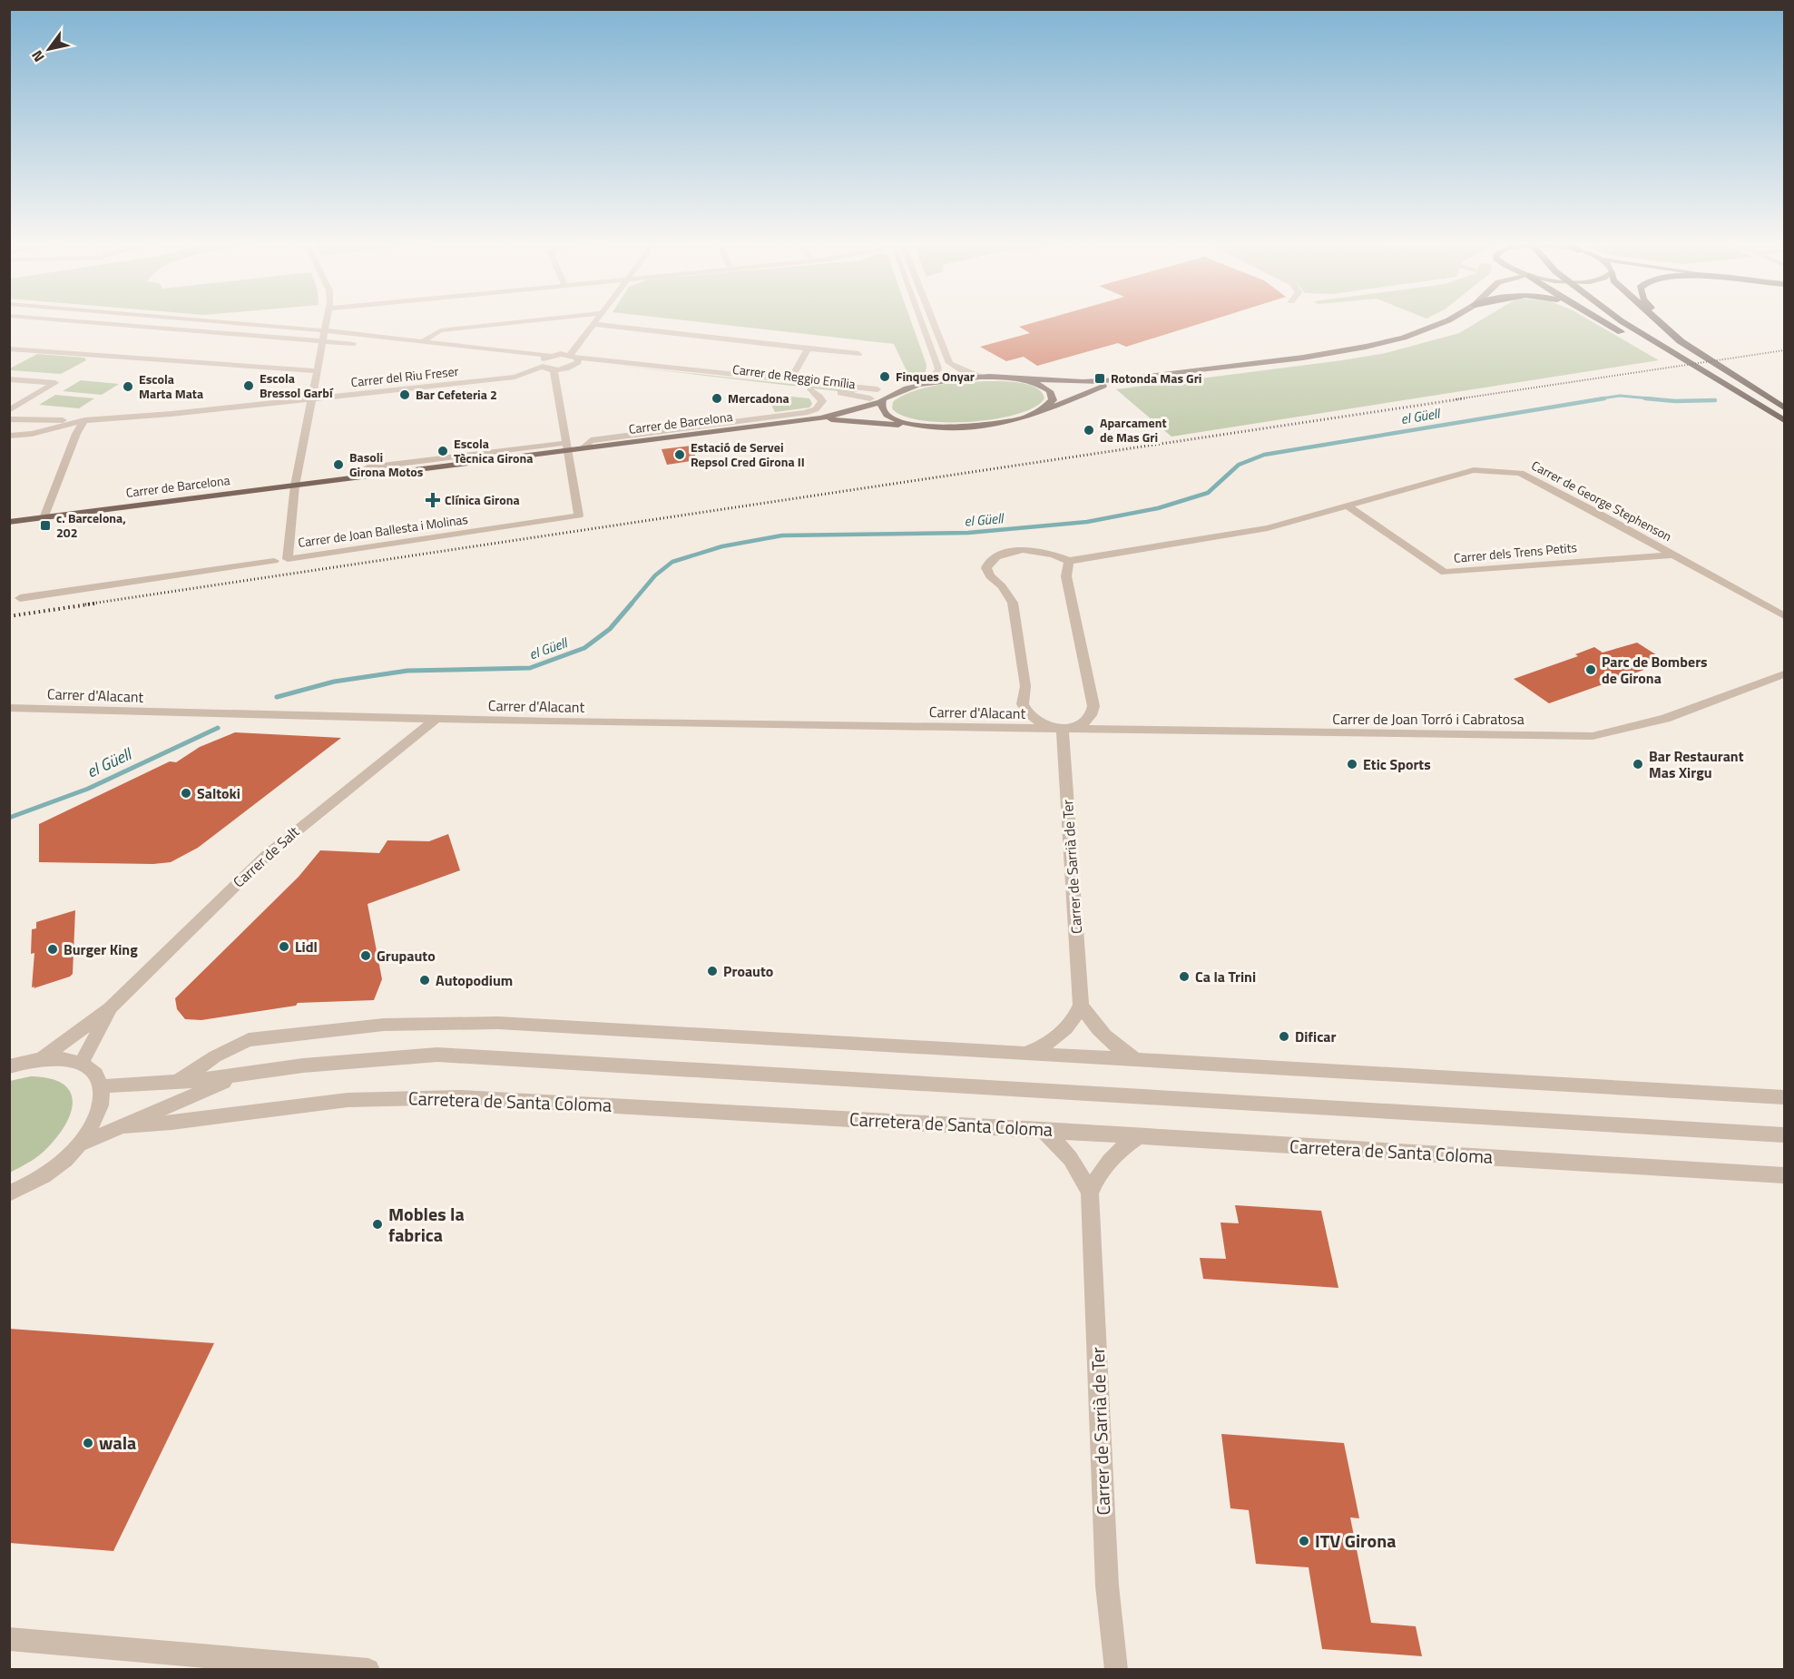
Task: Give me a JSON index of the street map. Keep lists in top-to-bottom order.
{
  "streets": {
    "main road": ["Carrer de Reggio Emília", "Carrer de Barcelona"],
    "street": [
      "Carrer del Riu Freser",
      "Carrer de George Stephenson",
      "Carrer de Joan Ballesta i Molinas",
      "Carrer dels Trens Petits",
      "Carrer d'Alacant",
      "Carrer de Joan Torró i Cabratosa",
      "Carrer de Salt",
      "Carrer de Sarrià de Ter",
      "Carretera de Santa Coloma"
    ]
  },
  "crossings": [
    ["Carrer de Reggio Emília", "Carrer de Barcelona"],
    ["Carrer de Barcelona", "Carrer de Joan Ballesta i Molinas"],
    ["Carrer de George Stephenson", "Carrer dels Trens Petits"],
    ["Carrer d'Alacant", "Carrer de Joan Torró i Cabratosa"],
    ["Carrer d'Alacant", "Carrer de Salt"],
    ["Carrer d'Alacant", "Carrer de Sarrià de Ter"],
    ["Carrer de Joan Torró i Cabratosa", "Carrer de Sarrià de Ter"],
    ["Carrer de Sarrià de Ter", "Carretera de Santa Coloma"]
  ],
  "water": ["el Güell"],
  "places": {
    "other": [
      "Finques Onyar",
      "Escola Bressol Garbí",
      "Escola Marta Mata",
      "Bar Cefeteria 2",
      "Mercadona",
      "Aparcament de Mas Gri",
      "Escola Tècnica Girona",
      "Estació de Servei Repsol Cred Girona II",
      "Basoli Girona Motos",
      "Parc de Bombers de Girona",
      "Etic Sports",
      "Bar Restaurant Mas Xirgu",
      "Saltoki",
      "Lidl",
      "Burger King",
      "Grupauto",
      "Proauto",
      "Ca la Trini",
      "Autopodium",
      "Dificar",
      "Mobles la fabrica",
      "wala",
      "ITV Girona"
    ],
    "transit": ["Rotonda Mas Gri", "c. Barcelona, 202"],
    "health": ["Clínica Girona"]
  },
  "north": "bottom left"
}
